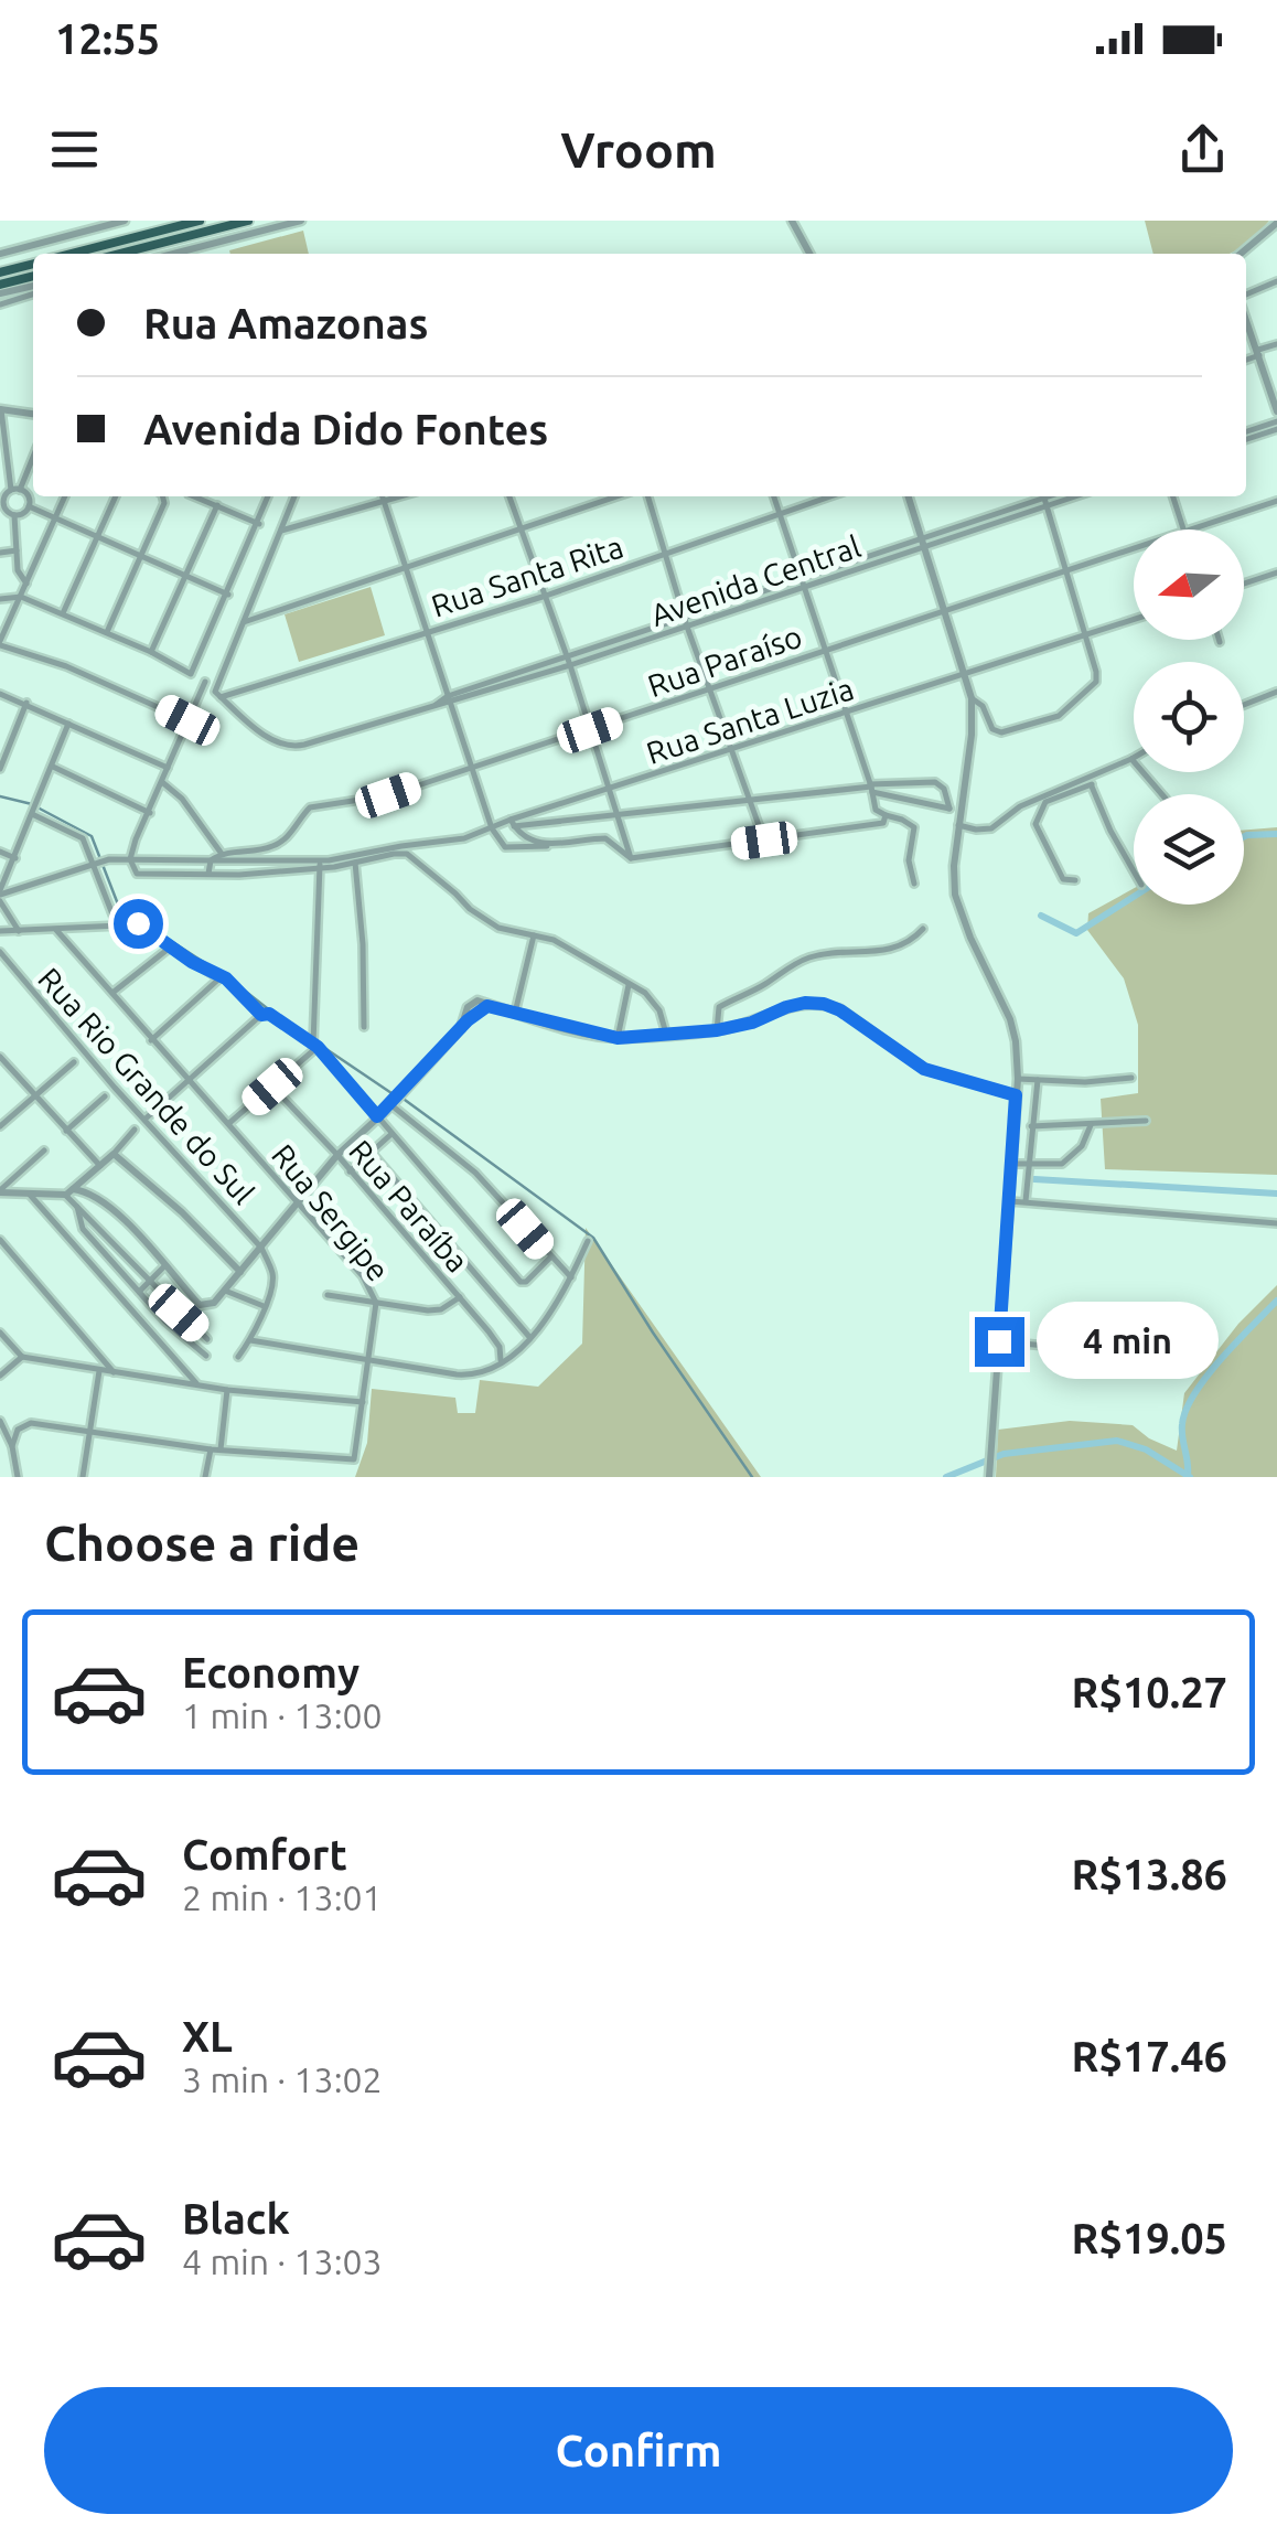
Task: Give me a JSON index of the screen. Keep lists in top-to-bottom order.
{
  "streets": {
    "street": [
      "Rua Santa Rita",
      "Avenida Central",
      "Rua Paraíso",
      "Rua Santa Luzia",
      "Rua Rio Grande do Sul",
      "Rua Paraíba",
      "Rua Sergipe"
    ]
  },
  "crossings": [
    ["Rua Santa Rita", "Avenida Central"]
  ],
  "north": "left",
  "page": {
    "status": "12:55",
    "header": "Vroom",
    "banner": ["Rua Amazonas", "Avenida Dido Fontes"],
    "bubble": "4 min",
    "heading": "Choose a ride",
    "list": [
      {
        "name": "Economy",
        "note": "1 min · 13:00",
        "value": "R$10.27"
      },
      {
        "name": "Comfort",
        "note": "2 min · 13:01",
        "value": "R$13.86"
      },
      {
        "name": "XL",
        "note": "3 min · 13:02",
        "value": "R$17.46"
      },
      {
        "name": "Black",
        "note": "4 min · 13:03",
        "value": "R$19.05"
      }
    ],
    "buttons": "Confirm"
  }
}
